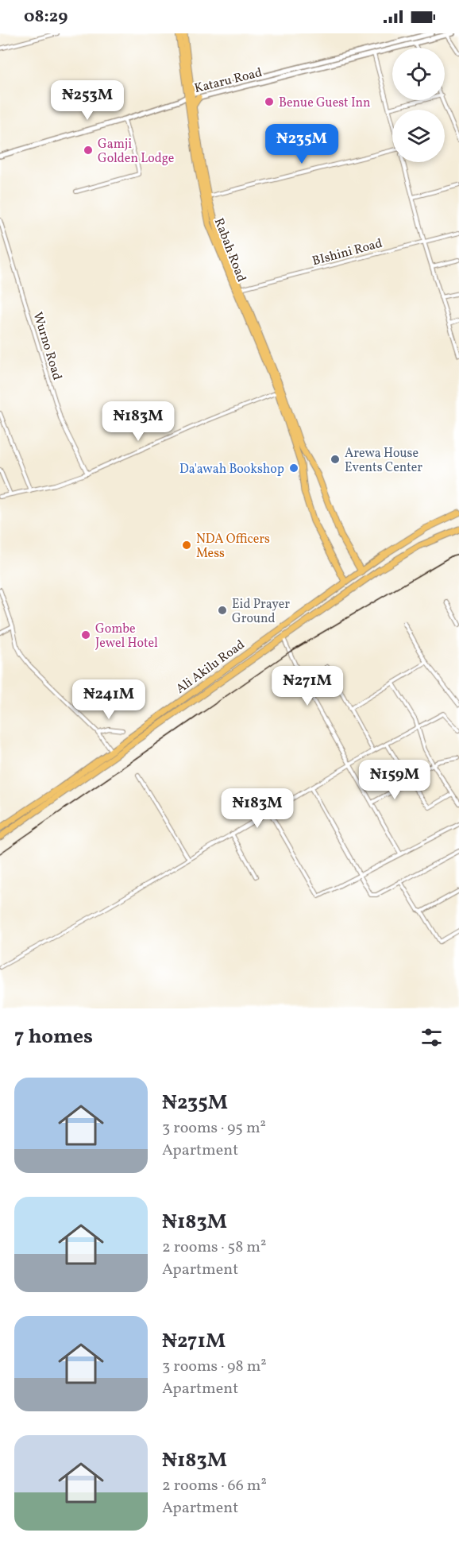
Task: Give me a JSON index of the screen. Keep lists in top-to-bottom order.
{
  "streets": {
    "main road": ["Rabah Road", "Ali Akilu Road"],
    "street": ["Kataru Road", "BIshini Road", "Wurno Road"]
  },
  "crossings": [
    ["Kataru Road", "Rabah Road"],
    ["Rabah Road", "BIshini Road"],
    ["Rabah Road", "Ali Akilu Road"]
  ],
  "places": [
    "Benue Guest Inn",
    "Gamji Golden Lodge",
    "Arewa House Events Center",
    "Da'awah Bookshop",
    "NDA Officers Mess",
    "Eid Prayer Ground",
    "Gombe Jewel Hotel"
  ],
  "page": {
    "status": "08:29",
    "price": [
      "₦253M",
      "₦235M",
      "₦183M",
      "₦271M",
      "₦241M",
      "₦159M",
      "₦183M"
    ],
    "heading": "7 homes",
    "list": [
      {
        "name": "₦235M",
        "note": "3 rooms · 95 m² · Apartment"
      },
      {
        "name": "₦183M",
        "note": "2 rooms · 58 m² · Apartment"
      },
      {
        "name": "₦271M",
        "note": "3 rooms · 98 m² · Apartment"
      },
      {
        "name": "₦183M",
        "note": "2 rooms · 66 m² · Apartment"
      }
    ]
  }
}
